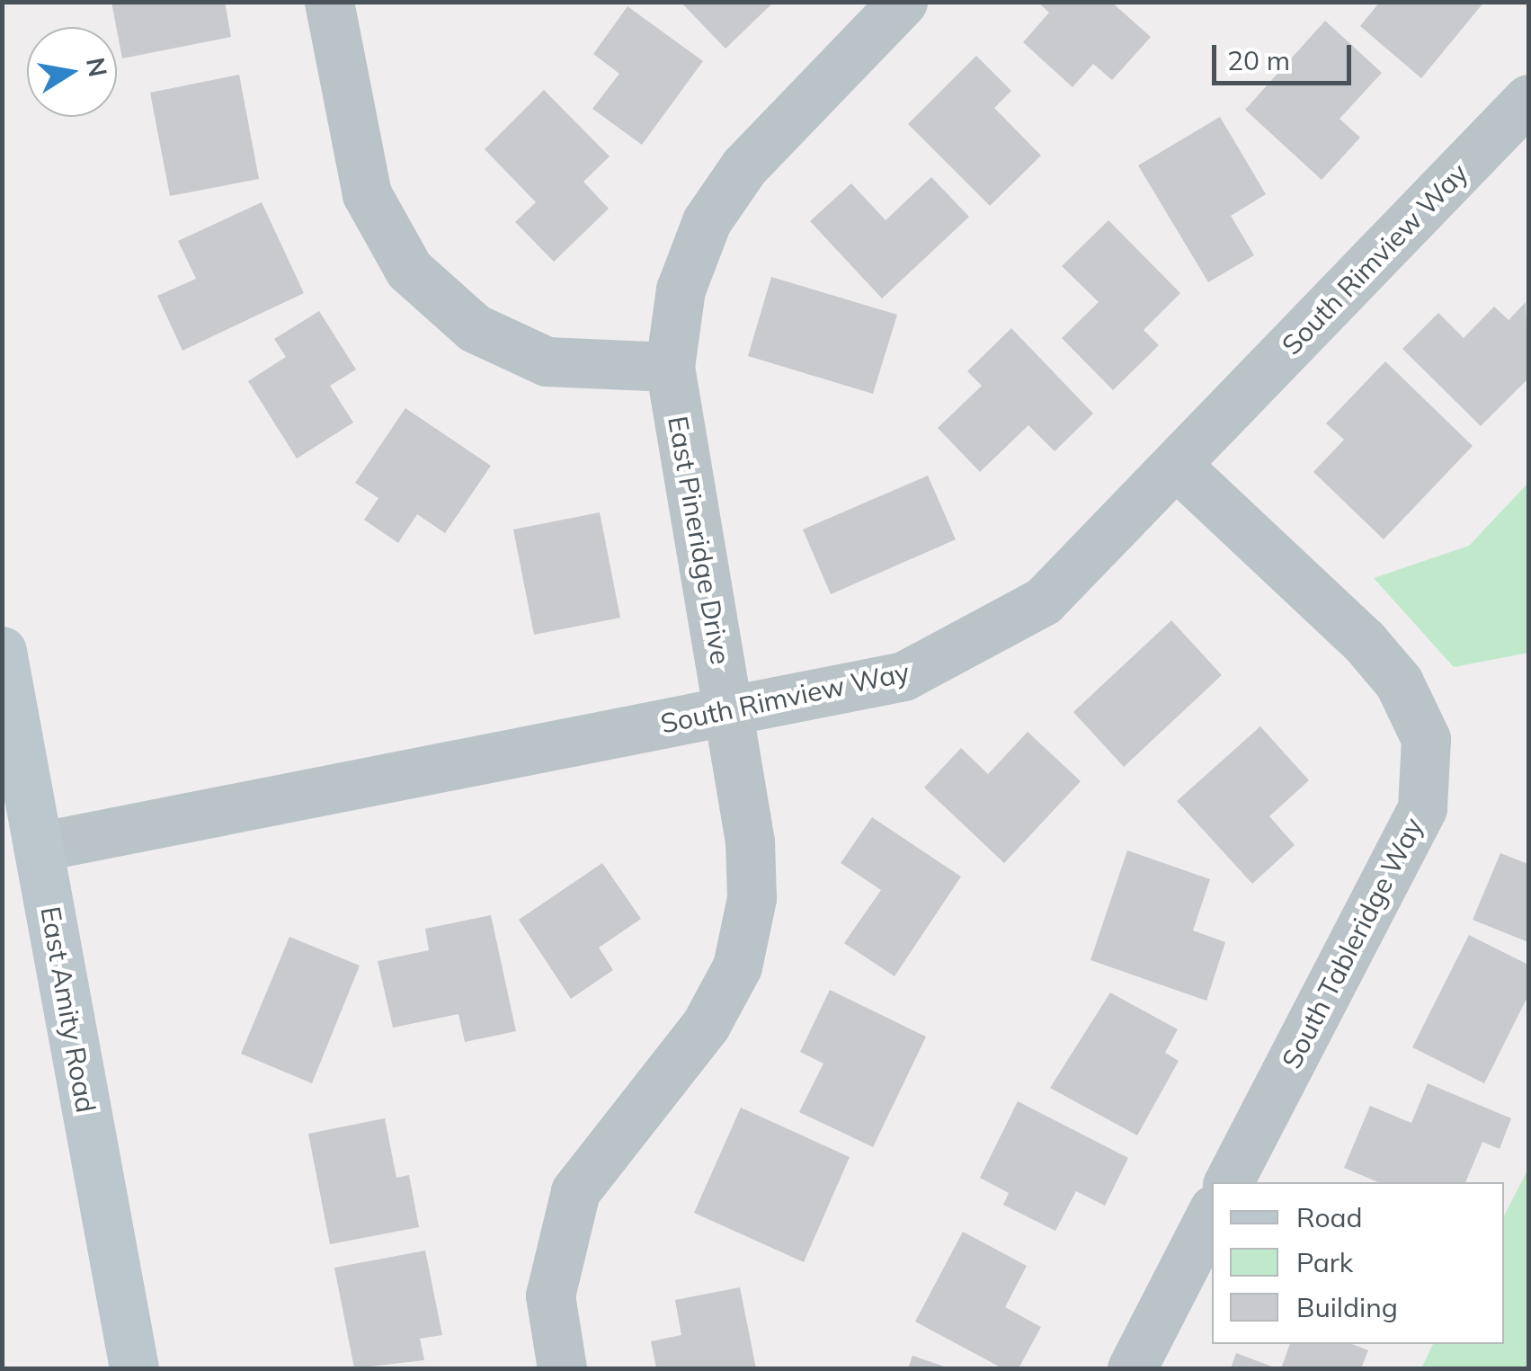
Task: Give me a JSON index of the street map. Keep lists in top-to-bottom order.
{
  "streets": {
    "street": [
      "South Rimview Way",
      "East Pineridge Drive",
      "South Tableridge Way",
      "East Amity Road"
    ]
  },
  "crossings": [
    ["South Rimview Way", "East Pineridge Drive"],
    ["South Rimview Way", "South Tableridge Way"],
    ["South Rimview Way", "East Amity Road"]
  ],
  "legend": ["Road", "Park", "Building"],
  "scale_bar": "20 m",
  "north": "right"
}
